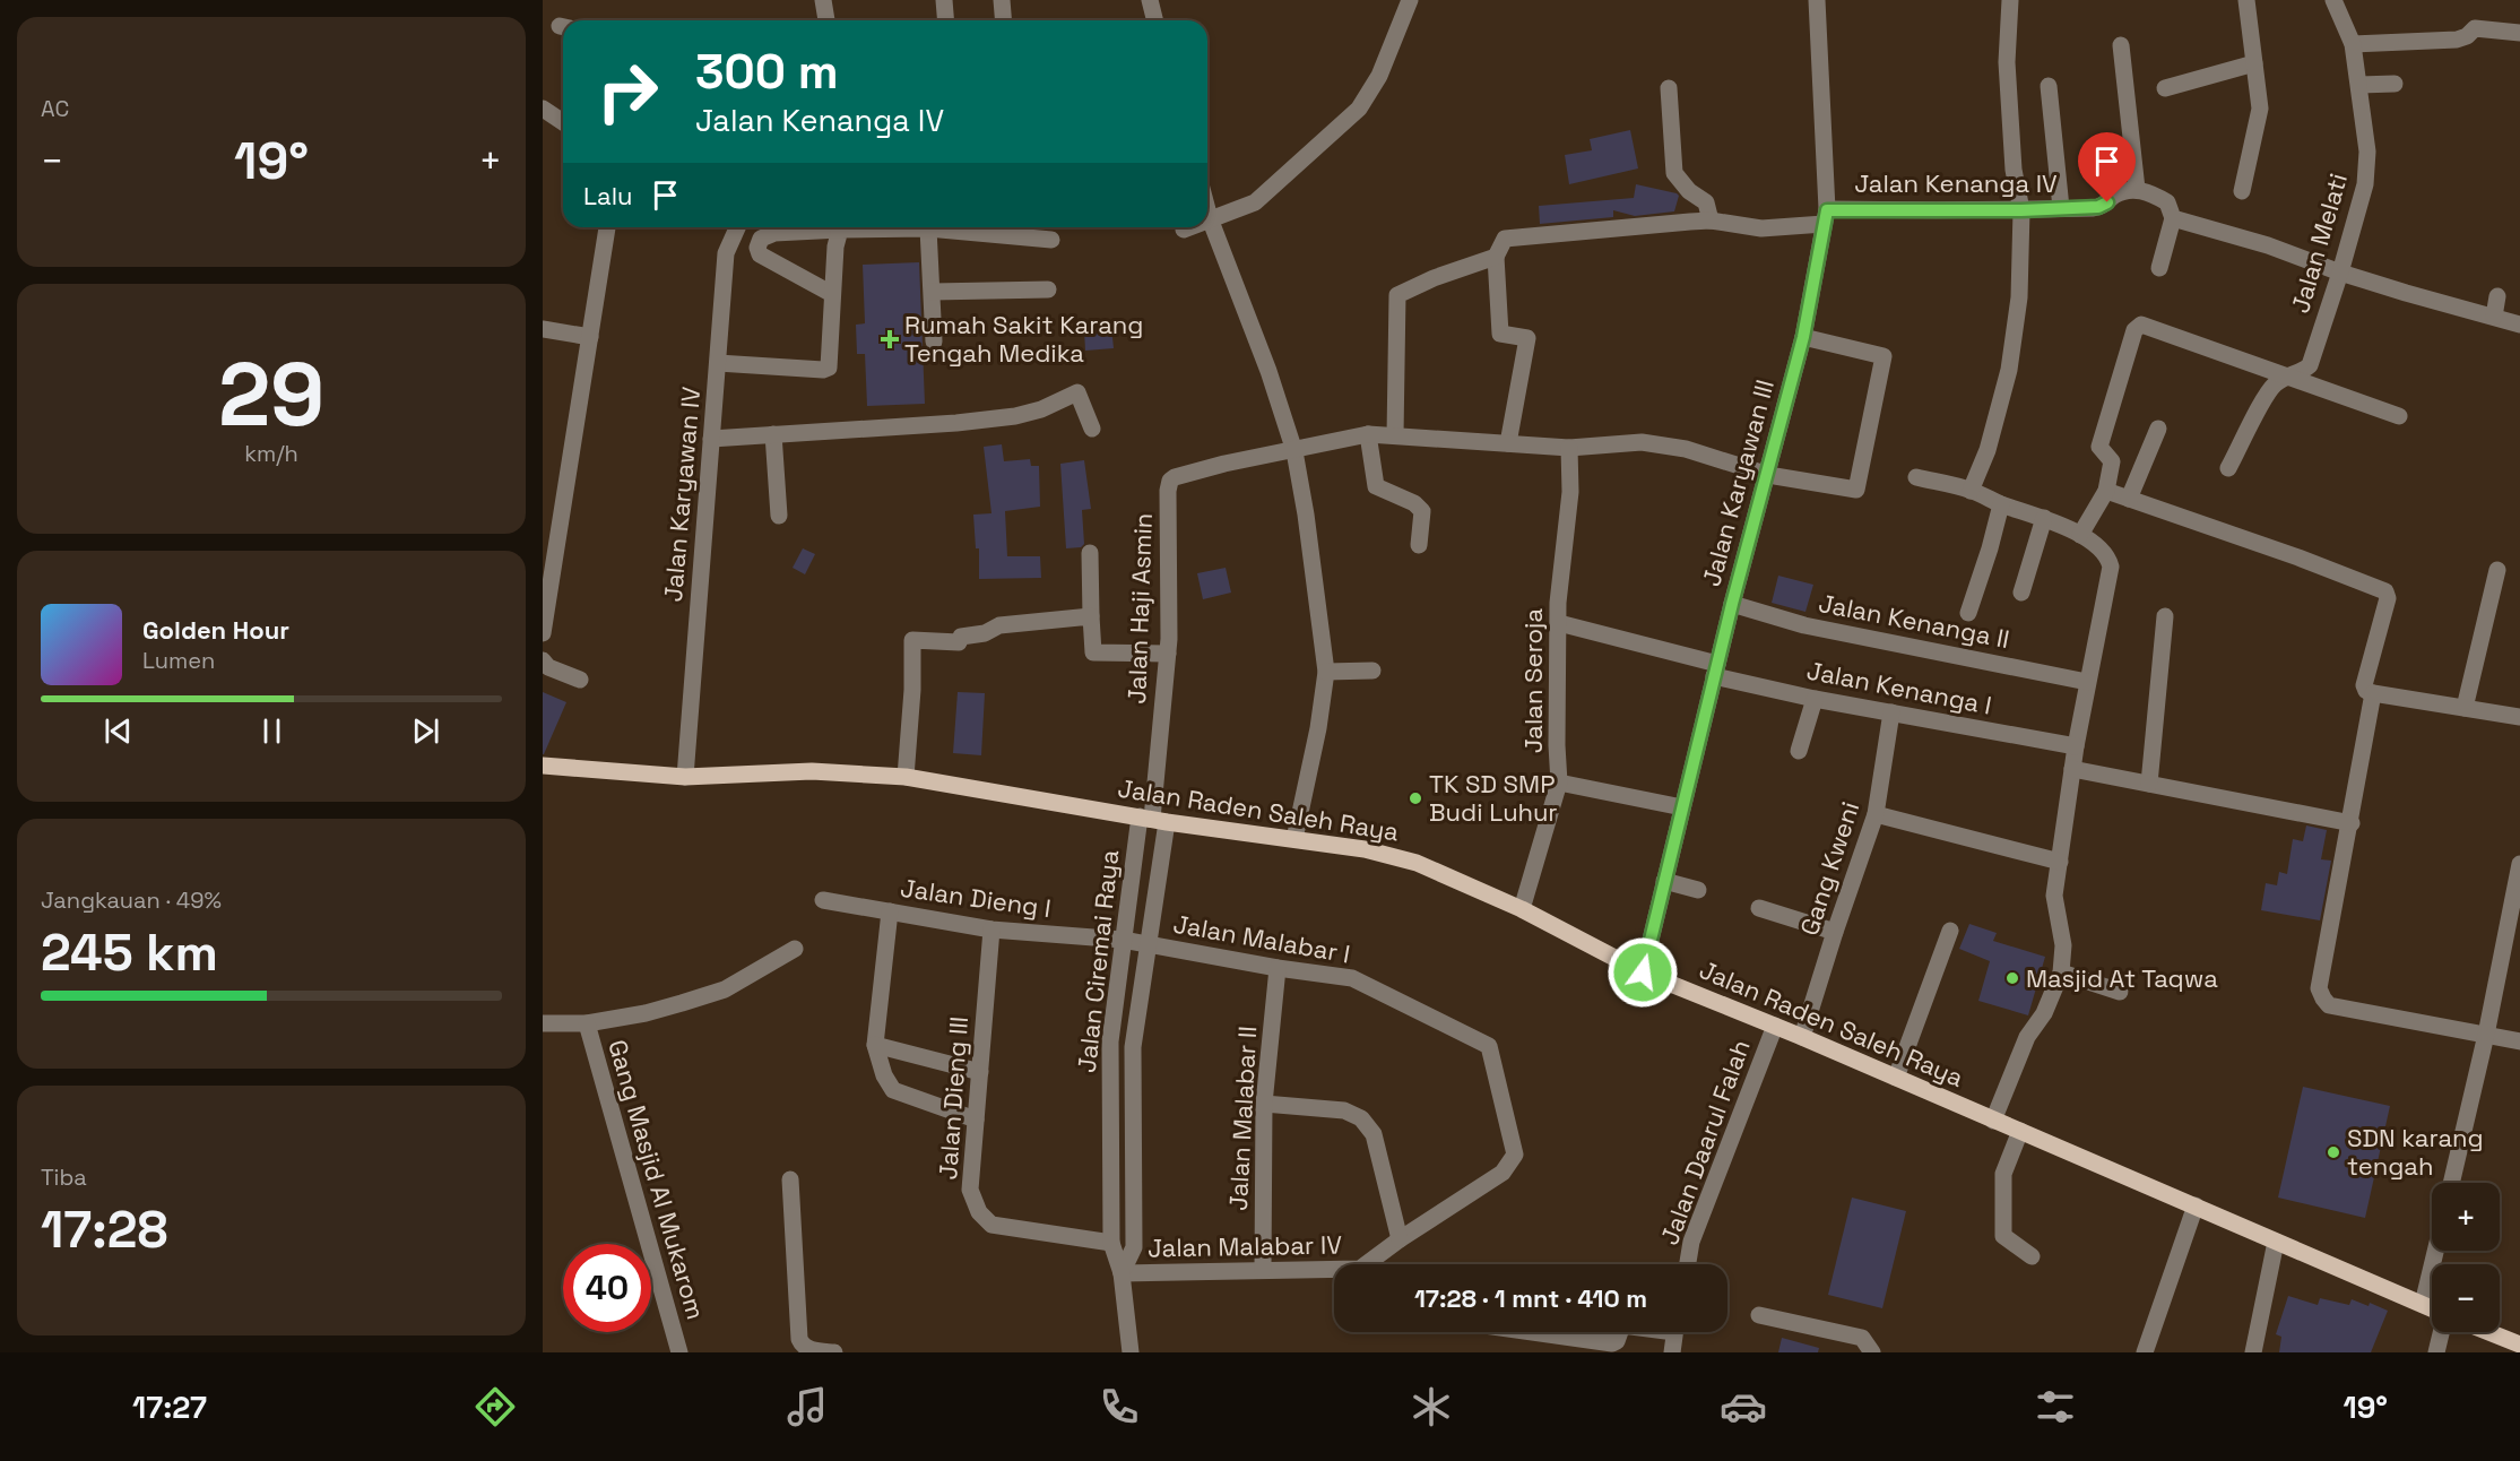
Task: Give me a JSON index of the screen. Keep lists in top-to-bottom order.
{
  "streets": {
    "main road": ["Jalan Raden Saleh Raya"],
    "street": [
      "Jalan Kenanga IV",
      "Jalan Melati",
      "Jalan Karyawan III",
      "Jalan Karyawan IV",
      "Jalan Haji Asmin",
      "Jalan Kenanga II",
      "Jalan Seroja",
      "Jalan Kenanga I",
      "Gang Kweni",
      "Jalan Dieng I",
      "Jalan Malabar I",
      "Jalan Ciremai Raya",
      "Jalan Dieng III",
      "Jalan Malabar II",
      "Jalan Daarul Falah",
      "Gang Masjid Al Mukarom",
      "Jalan Malabar IV"
    ]
  },
  "crossings": [
    ["Jalan Kenanga IV", "Jalan Karyawan III"],
    ["Jalan Karyawan III", "Jalan Kenanga II"],
    ["Jalan Karyawan III", "Jalan Kenanga I"],
    ["Jalan Karyawan III", "Jalan Raden Saleh Raya"],
    ["Jalan Karyawan IV", "Jalan Raden Saleh Raya"],
    ["Jalan Haji Asmin", "Jalan Raden Saleh Raya"],
    ["Jalan Haji Asmin", "Jalan Ciremai Raya"],
    ["Jalan Seroja", "Jalan Kenanga I"],
    ["Jalan Seroja", "Jalan Raden Saleh Raya"],
    ["Jalan Kenanga I", "Gang Kweni"],
    ["Jalan Raden Saleh Raya", "Gang Kweni"],
    ["Jalan Raden Saleh Raya", "Jalan Ciremai Raya"],
    ["Jalan Raden Saleh Raya", "Jalan Daarul Falah"],
    ["Jalan Dieng I", "Jalan Malabar I"],
    ["Jalan Dieng I", "Jalan Ciremai Raya"],
    ["Jalan Dieng I", "Jalan Dieng III"],
    ["Jalan Malabar I", "Jalan Ciremai Raya"],
    ["Jalan Malabar I", "Jalan Malabar II"],
    ["Jalan Malabar I", "Jalan Malabar IV"],
    ["Jalan Ciremai Raya", "Jalan Dieng III"],
    ["Jalan Ciremai Raya", "Jalan Malabar IV"],
    ["Jalan Malabar II", "Jalan Malabar IV"]
  ],
  "places": {
    "health": ["Rumah Sakit Karang Tengah Medika"],
    "other": ["TK SD SMP Budi Luhur", "Masjid At Taqwa", "SDN karang tengah"]
  },
  "page": {
    "tile": [
      "AC",
      ["29", "km/h"],
      ["Jangkauan · 49%", "245 km"],
      ["Tiba", "17:28"]
    ],
    "turn": ["300 m", "Jalan Kenanga IV"],
    "heat": ["−", "19°", "+"],
    "then": "Lalu",
    "song": ["Golden Hour", "Lumen"],
    "map_buttons": ["+", "−"],
    "limit": "40",
    "trip": "17:28 · 1 mnt · 410 m",
    "tabs": ["17:27", "19°"]
  }
}
